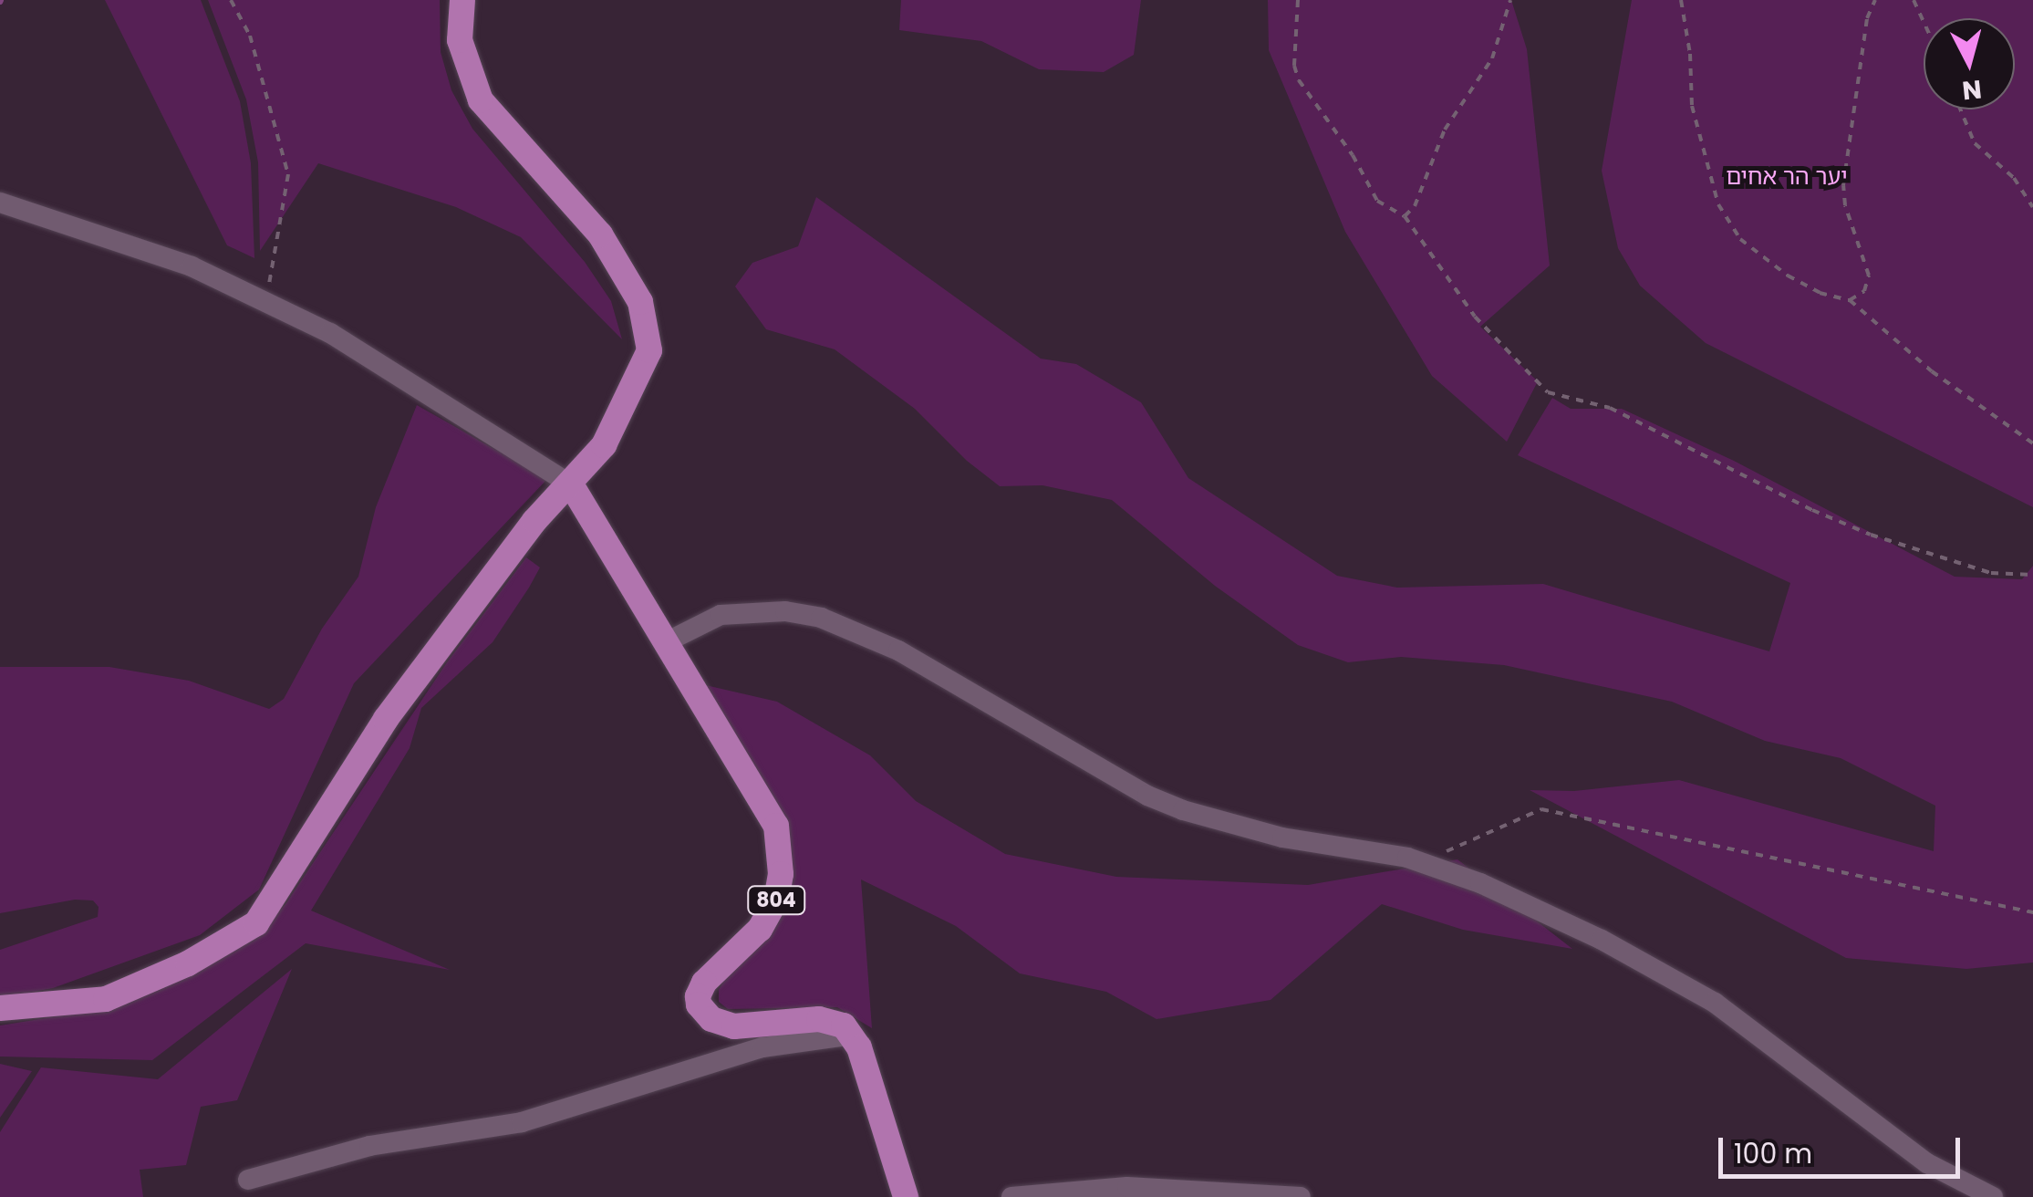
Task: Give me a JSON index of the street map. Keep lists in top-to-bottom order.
{
  "streets": {
    "main road": ["804"]
  },
  "parks": ["יער הר אחים"],
  "scale_bar": "100 m",
  "north": "bottom"
}
